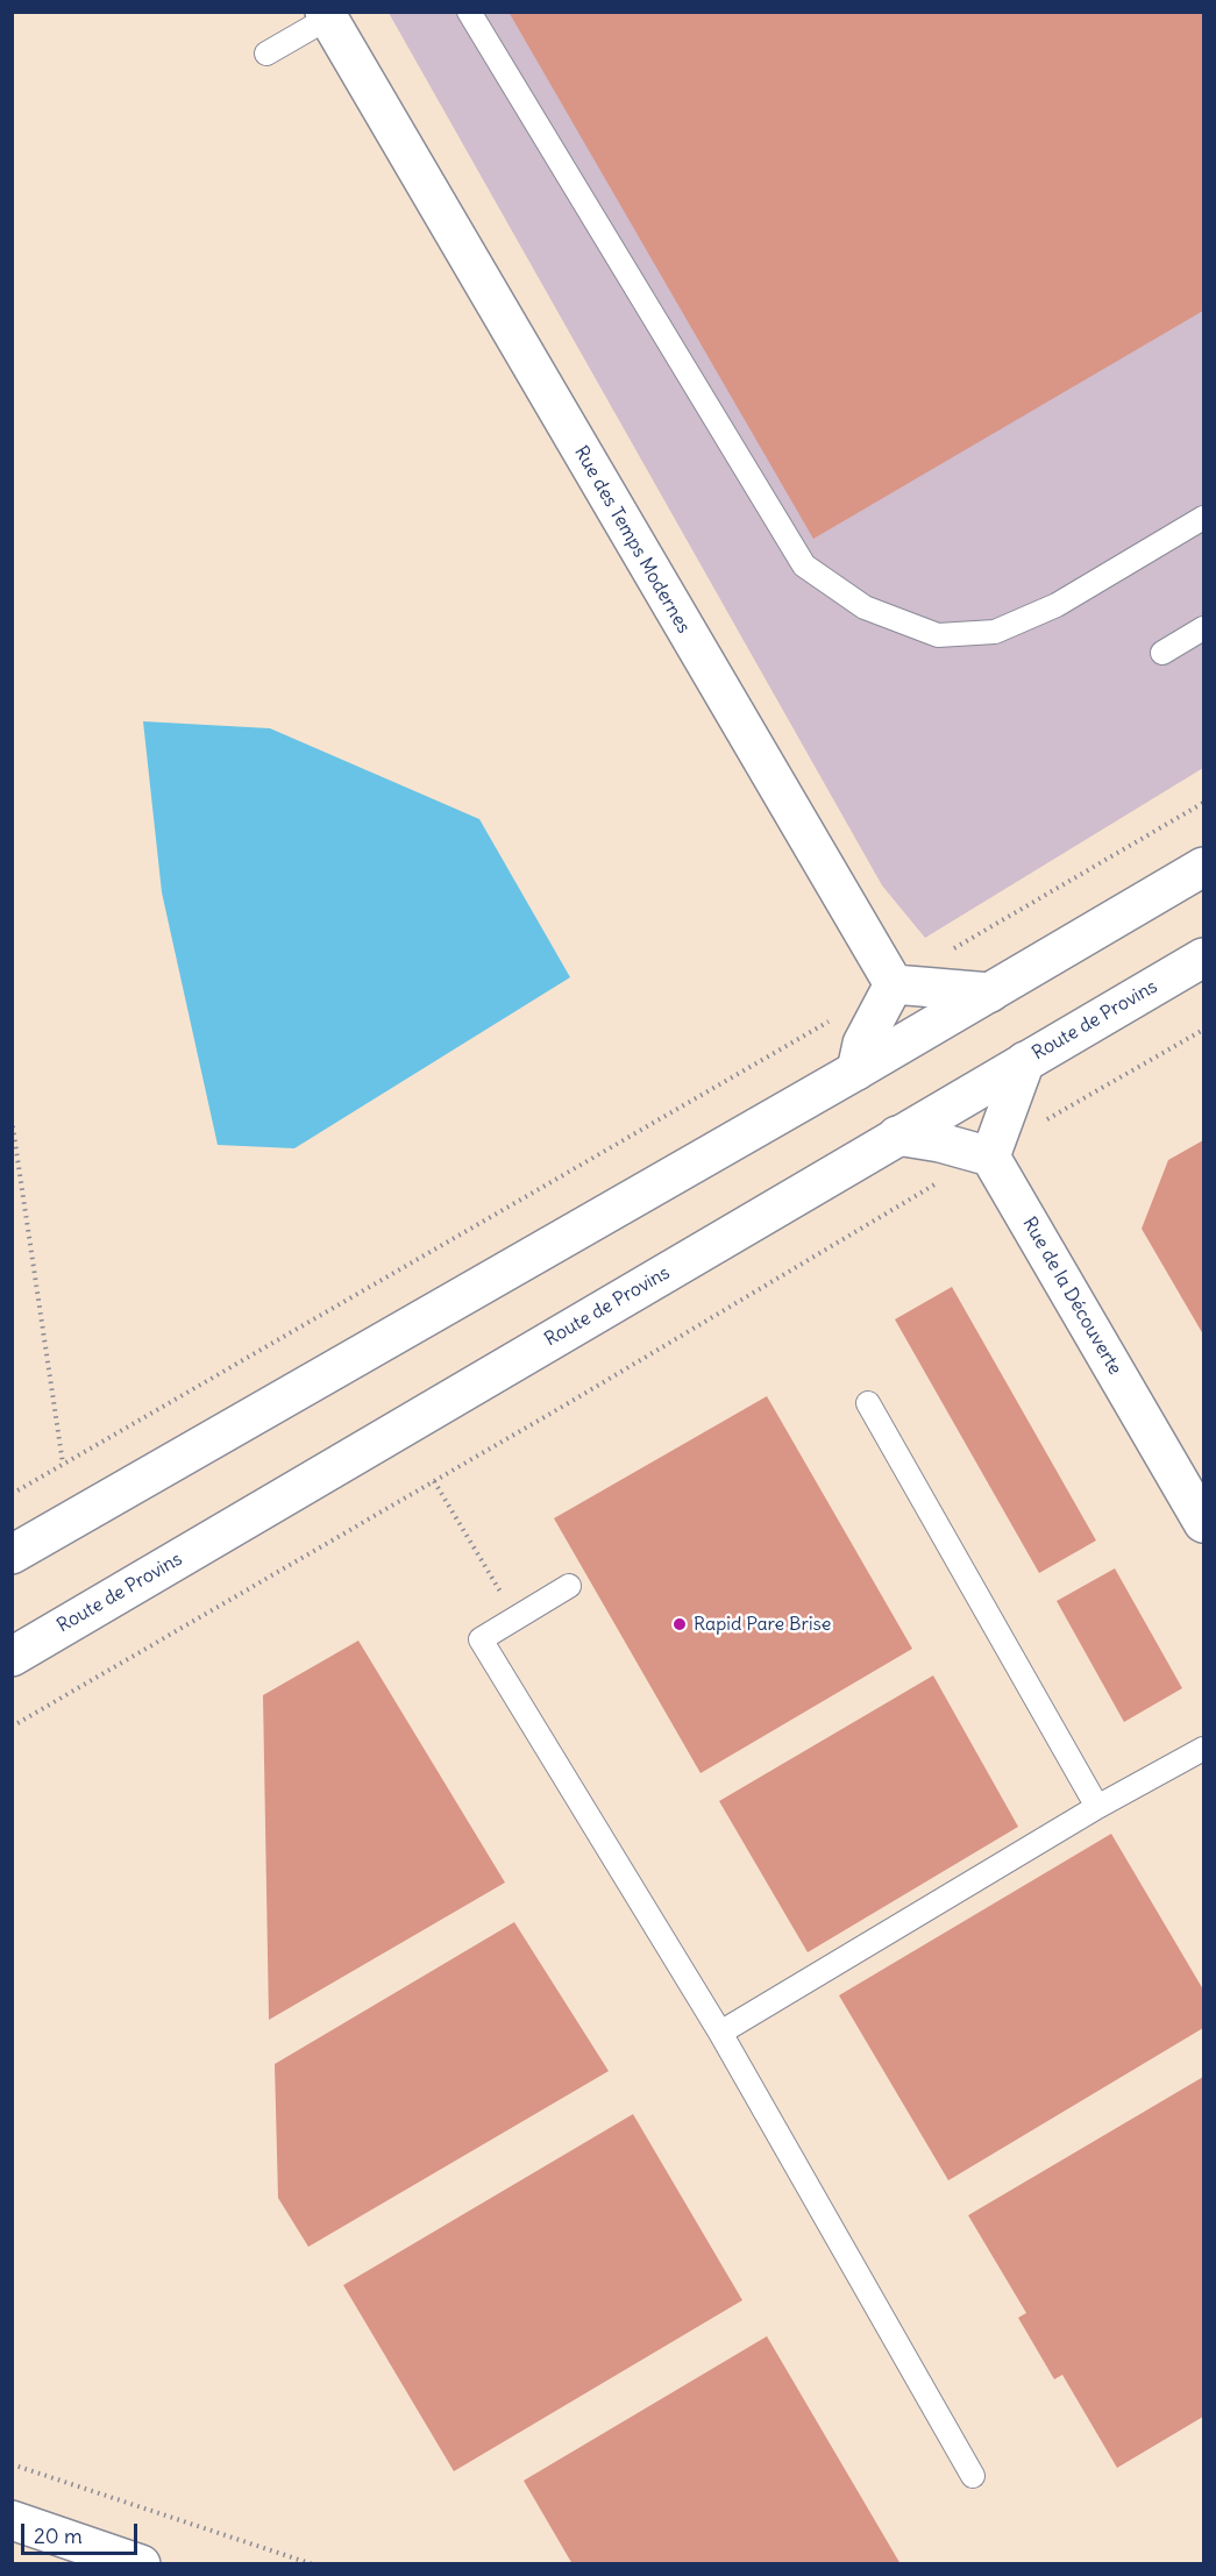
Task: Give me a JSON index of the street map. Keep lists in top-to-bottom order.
{
  "streets": {
    "main road": ["Rue des Temps Modernes", "Route de Provins", "Rue de la Découverte"]
  },
  "places": ["Rapid Pare Brise"],
  "scale_bar": "20 m"
}
